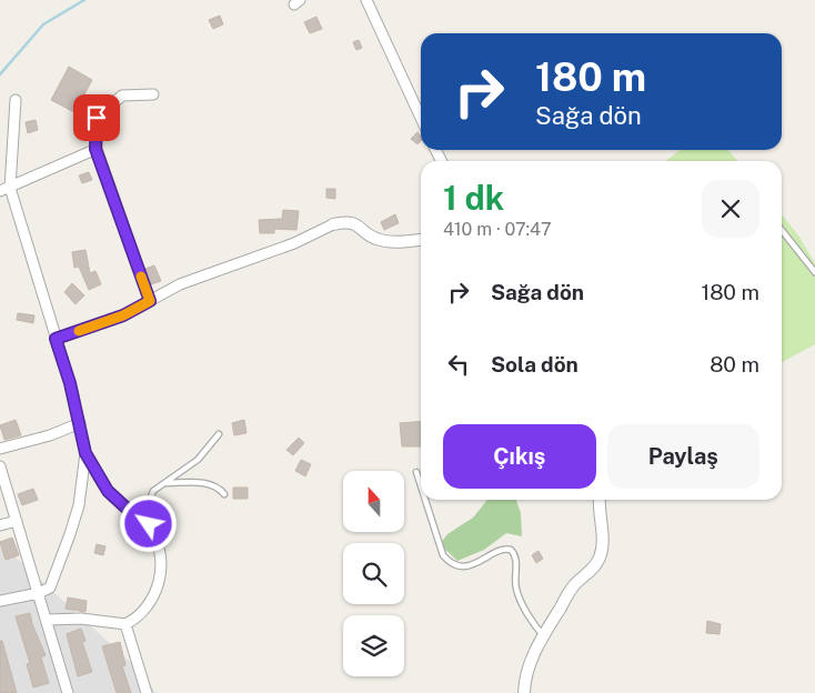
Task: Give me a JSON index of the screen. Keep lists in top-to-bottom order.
{
  "north": "top",
  "page": {
    "turn": ["180 m", "Sağa dön"],
    "heading": ["1 dk", "410 m · 07:47"],
    "list": [
      {
        "name": "Sağa dön",
        "value": "180 m"
      },
      {
        "name": "Sola dön",
        "value": "80 m"
      }
    ],
    "buttons": ["Çıkış", "Paylaş"]
  }
}
